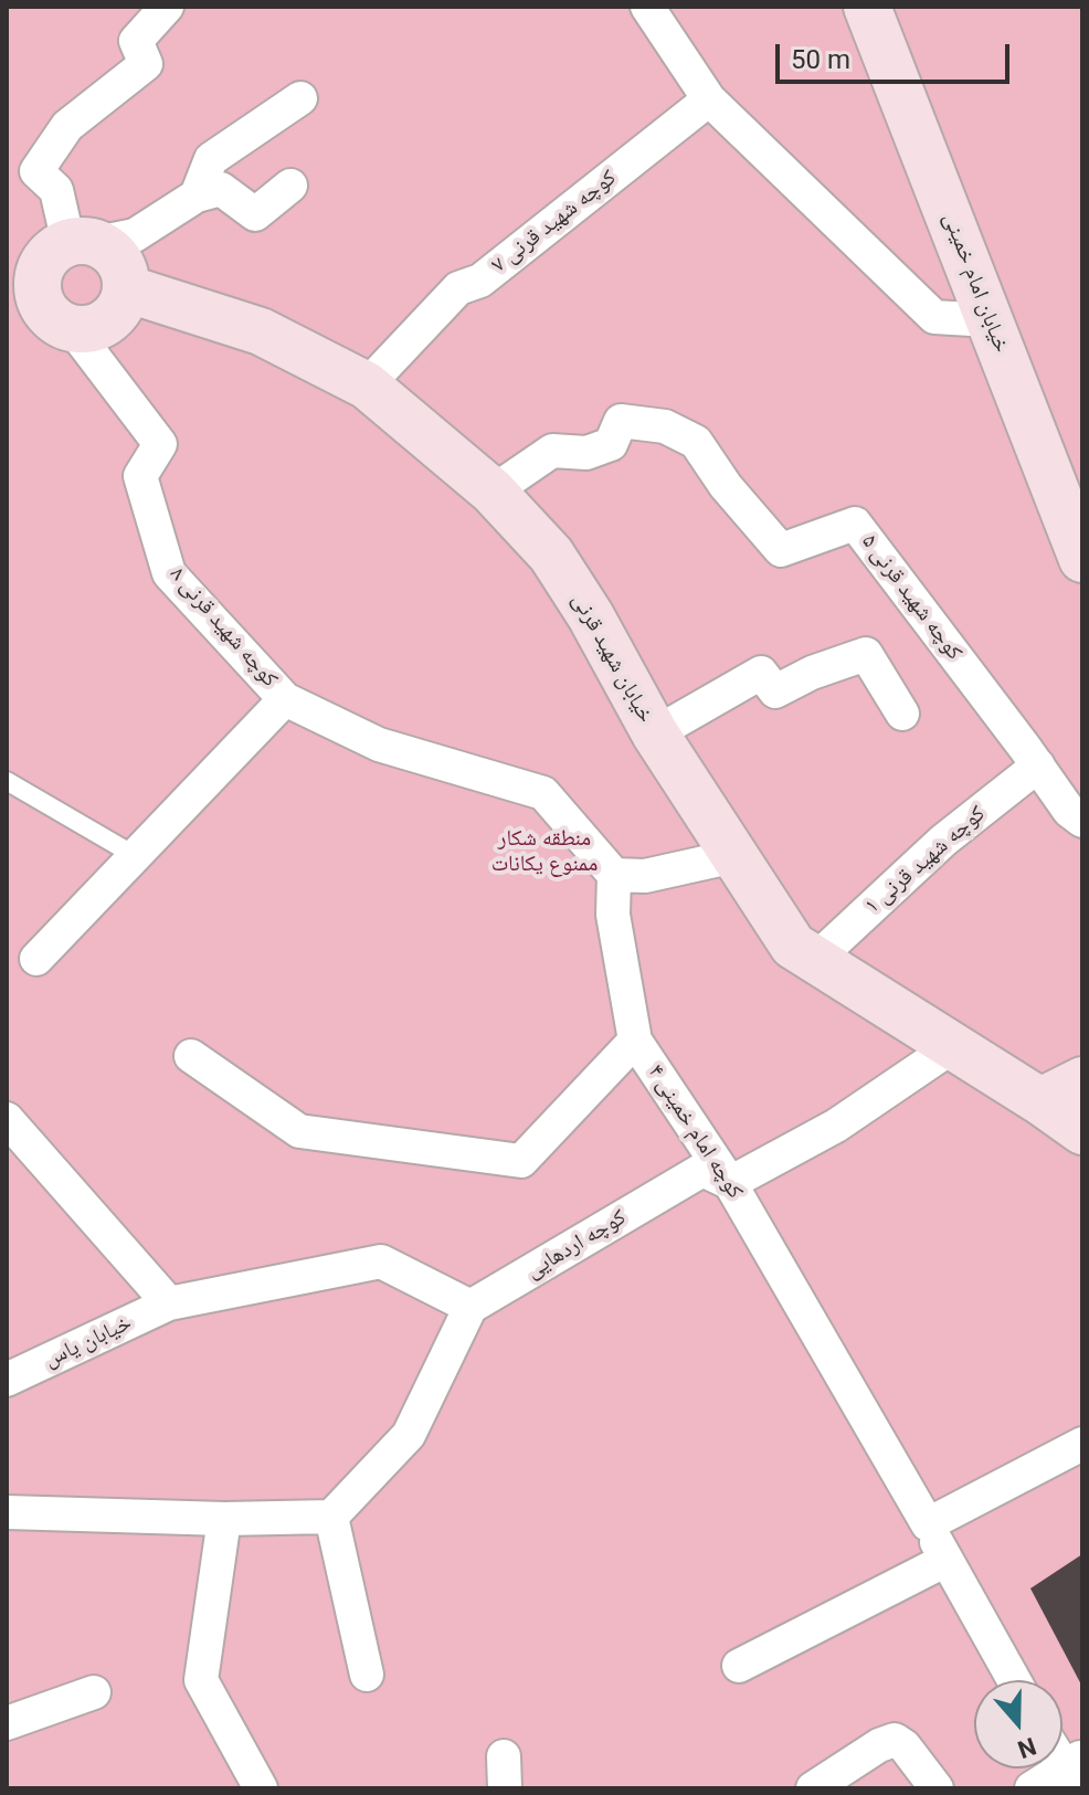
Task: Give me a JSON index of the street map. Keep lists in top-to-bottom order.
{
  "streets": {
    "main road": ["خیابان امام خمینی", "خیابان شهید قرنی"],
    "street": [
      "کوچه شهید قرنی ۷",
      "کوچه شهید قرنی ۵",
      "کوچه شهید قرنی ۸",
      "کوچه شهید قرنی ۱",
      "کوچه امام خمینی ۴",
      "کوچه اردهایی",
      "خیابان یاس"
    ]
  },
  "crossings": [
    ["کوچه شهید قرنی ۷", "خیابان شهید قرنی"],
    ["کوچه شهید قرنی ۵", "خیابان شهید قرنی"],
    ["کوچه شهید قرنی ۵", "کوچه شهید قرنی ۱"],
    ["کوچه شهید قرنی ۸", "خیابان شهید قرنی"],
    ["خیابان شهید قرنی", "کوچه شهید قرنی ۱"],
    ["کوچه امام خمینی ۴", "کوچه اردهایی"]
  ],
  "parks": ["منطقه شکار ممنوع یکانات"],
  "scale_bar": "50 m",
  "north": "bottom"
}
